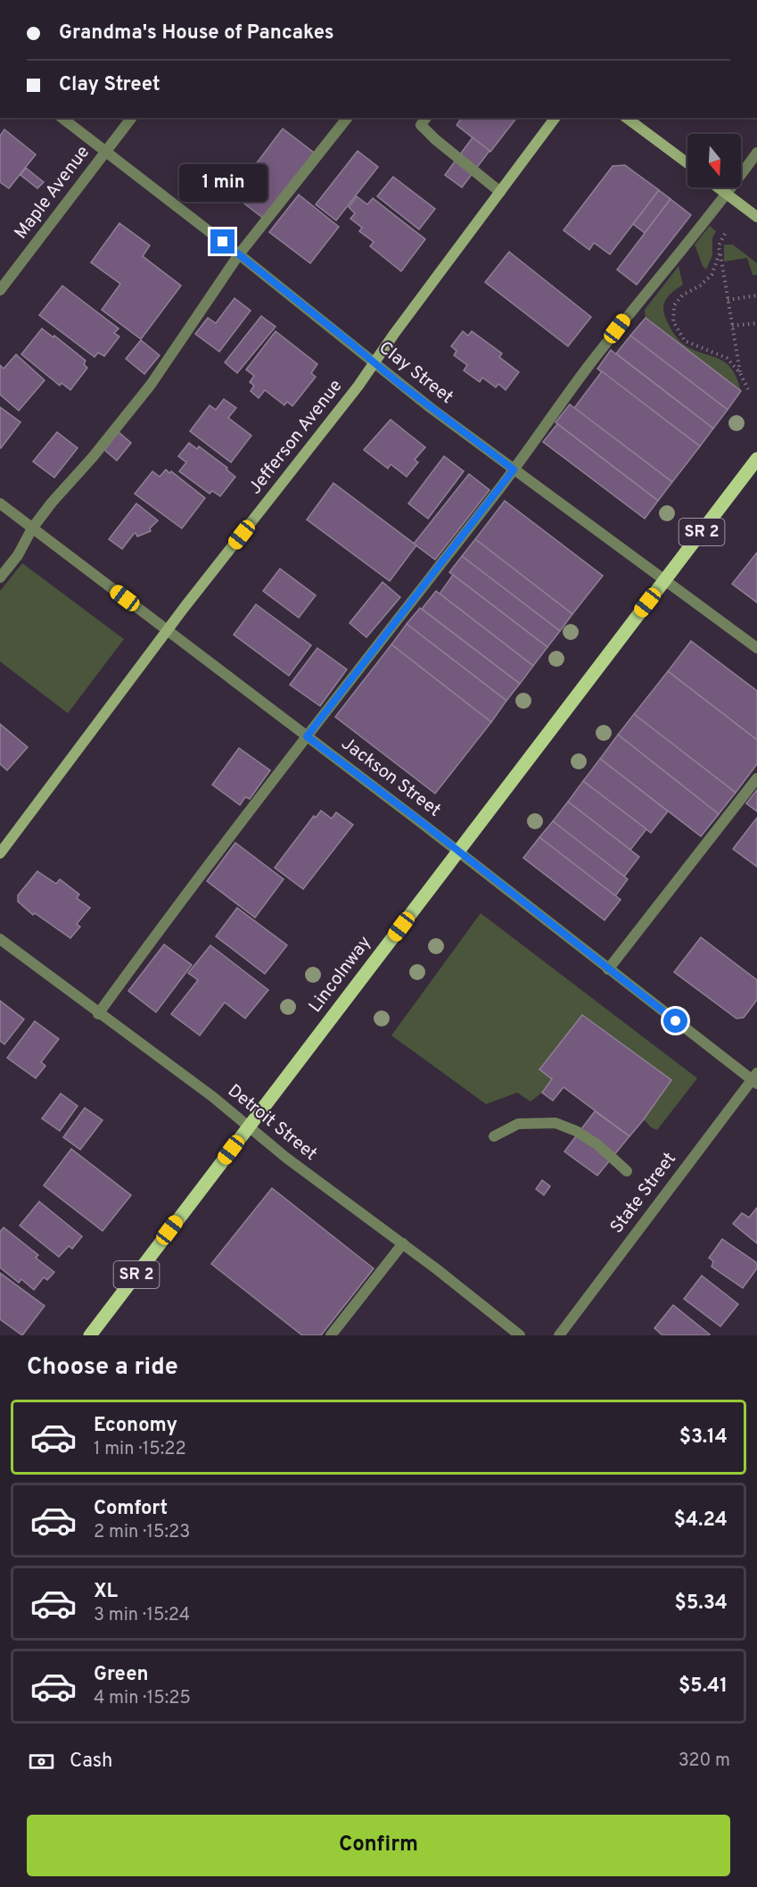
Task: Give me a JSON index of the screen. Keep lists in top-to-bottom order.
{
  "streets": {
    "main road": ["SR 2", "Lincolnway"],
    "street": [
      "Maple Avenue",
      "Clay Street",
      "Jefferson Avenue",
      "Jackson Street",
      "Detroit Street",
      "State Street"
    ]
  },
  "crossings": [
    ["Maple Avenue", "Clay Street"],
    ["Clay Street", "Jefferson Avenue"],
    ["Clay Street", "Lincolnway"],
    ["Jefferson Avenue", "Jackson Street"],
    ["Jackson Street", "Lincolnway"],
    ["Jackson Street", "State Street"],
    ["Lincolnway", "Detroit Street"]
  ],
  "north": "bottom",
  "page": {
    "banner": ["Grandma's House of Pancakes", "Clay Street"],
    "bubble": "1 min",
    "heading": "Choose a ride",
    "list": [
      {
        "name": "Economy",
        "note": "1 min · 15:22",
        "value": "$3.14"
      },
      {
        "name": "Comfort",
        "note": "2 min · 15:23",
        "value": "$4.24"
      },
      {
        "name": "XL",
        "note": "3 min · 15:24",
        "value": "$5.34"
      },
      {
        "name": "Green",
        "note": "4 min · 15:25",
        "value": "$5.41"
      }
    ],
    "pay": ["Cash", "320 m"],
    "buttons": "Confirm"
  }
}
